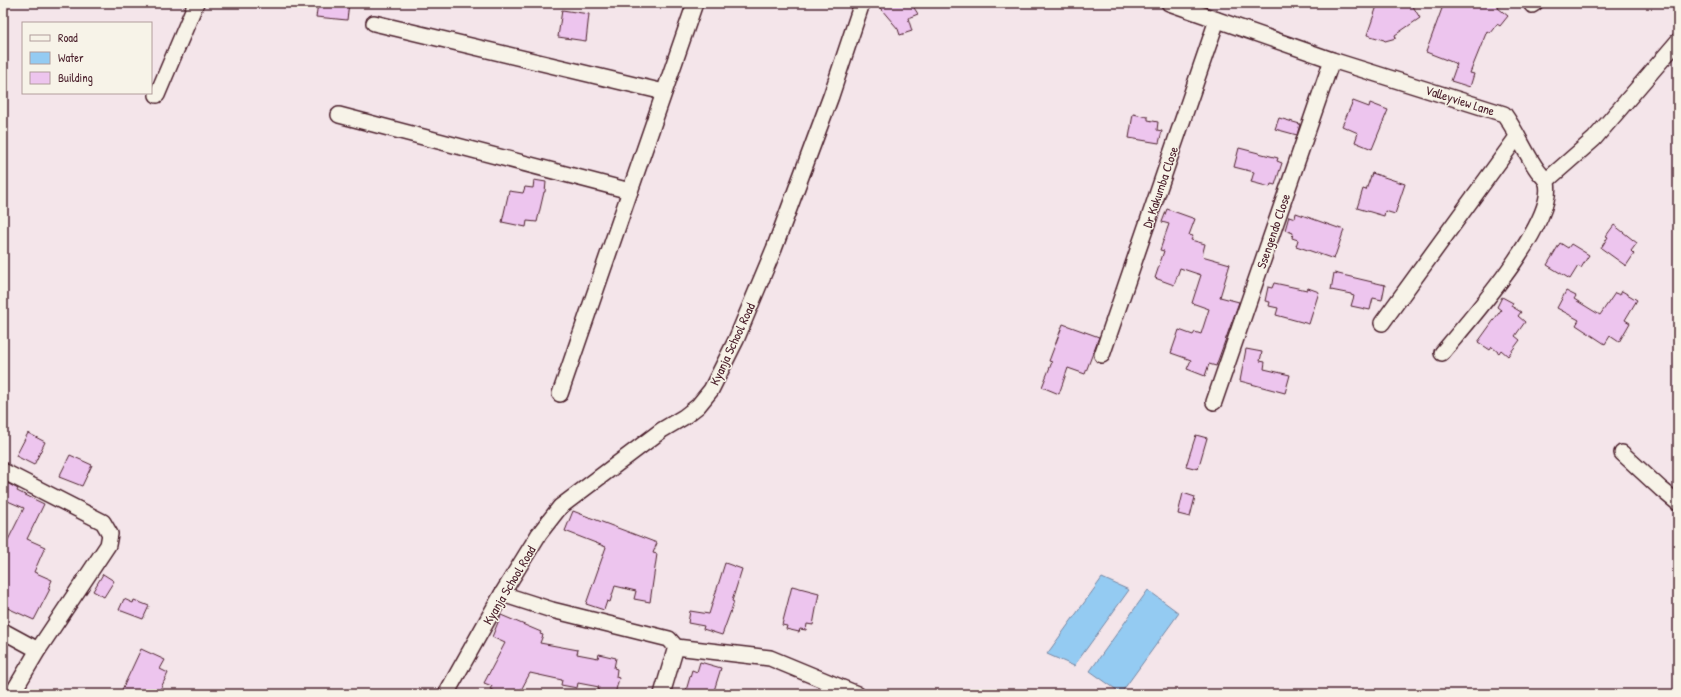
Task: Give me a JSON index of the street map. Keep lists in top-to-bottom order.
{
  "streets": {
    "street": [
      "Valleyview Lane",
      "Dr Kakumba Close",
      "Ssengendo Close",
      "Kyanja School Road"
    ]
  },
  "crossings": [
    ["Valleyview Lane", "Dr Kakumba Close"],
    ["Valleyview Lane", "Ssengendo Close"]
  ],
  "legend": ["Road", "Water", "Building"]
}
